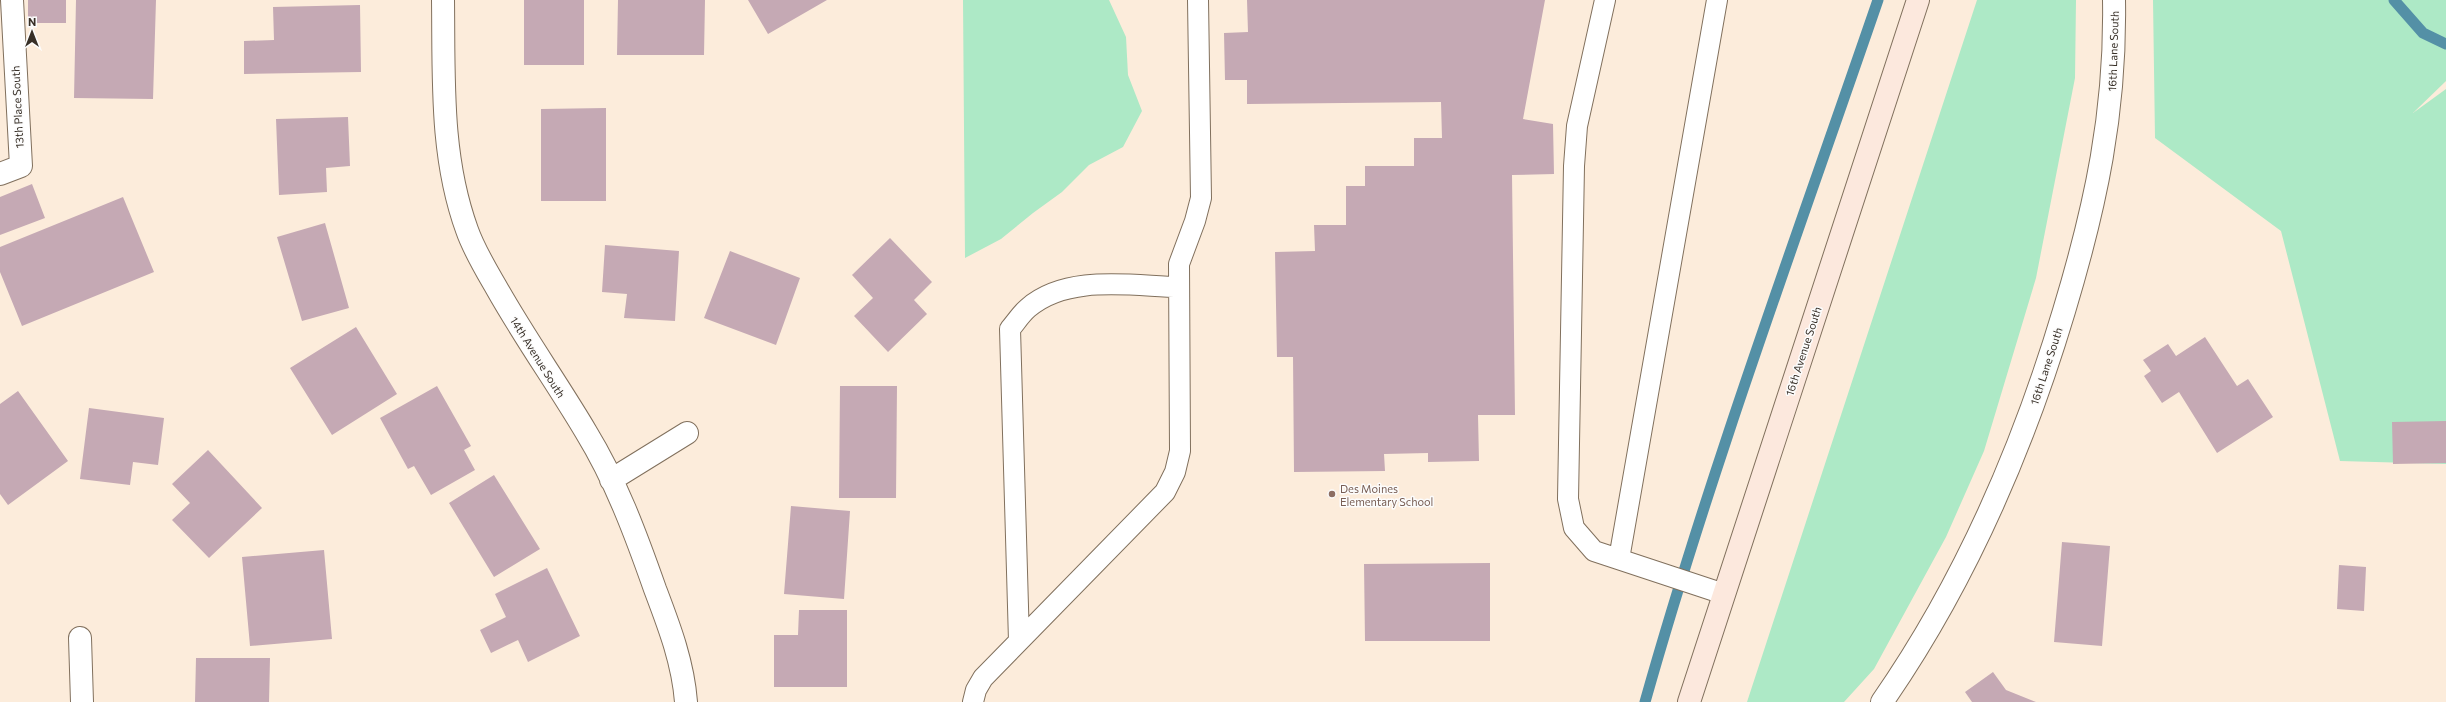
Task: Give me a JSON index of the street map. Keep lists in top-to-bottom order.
{
  "streets": {
    "main road": ["16th Avenue South"],
    "street": ["16th Lane South", "13th Place South", "14th Avenue South"]
  },
  "places": ["Des Moines Elementary School"],
  "north": "top"
}
